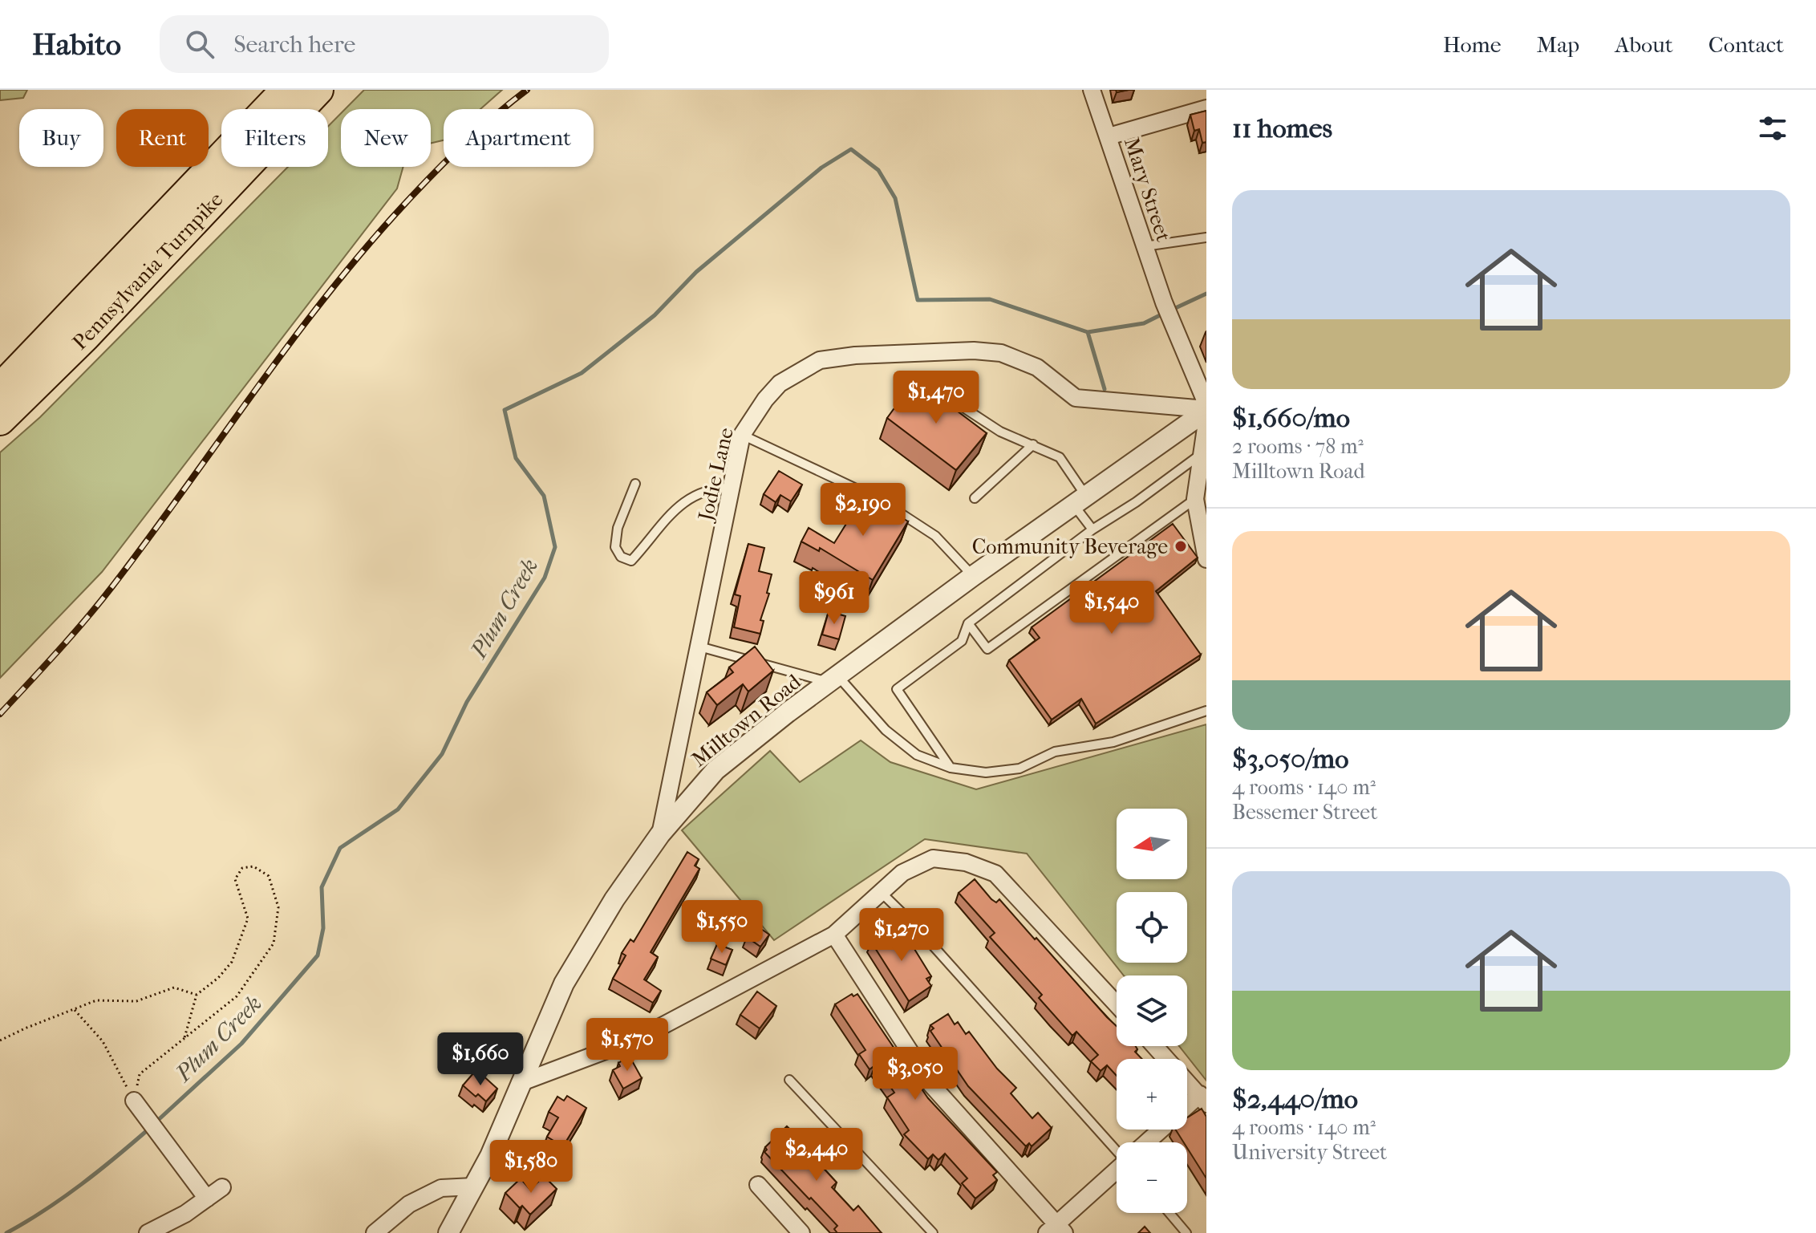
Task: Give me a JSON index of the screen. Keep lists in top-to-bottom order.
{
  "streets": {
    "highway": ["Pennsylvania Turnpike"],
    "street": ["Mary Street", "Jodie Lane", "Milltown Road"]
  },
  "crossings": [
    ["Jodie Lane", "Milltown Road"]
  ],
  "water": ["Plum Creek"],
  "places": ["Community Beverage"],
  "north": "left",
  "page": {
    "header": "Habito",
    "search": "Search here",
    "nav": [
      "Home",
      "Map",
      "About",
      "Contact"
    ],
    "heading": "11 homes",
    "chip": [
      "Buy",
      "Rent",
      "Filters",
      "New",
      "Apartment"
    ],
    "list": [
      {
        "name": "$1,660/mo",
        "note": "2 rooms · 78 m² · Milltown Road"
      },
      {
        "name": "$3,050/mo",
        "note": "4 rooms · 140 m² · Bessemer Street"
      },
      {
        "name": "$2,440/mo",
        "note": "4 rooms · 140 m² · University Street"
      }
    ],
    "price": [
      "$1,470",
      "$2,190",
      "$961",
      "$1,540",
      "$1,550",
      "$1,270",
      "$1,570",
      "$1,660",
      "$3,050",
      "$2,440",
      "$1,580"
    ],
    "map_buttons": ["+", "−"]
  }
}
